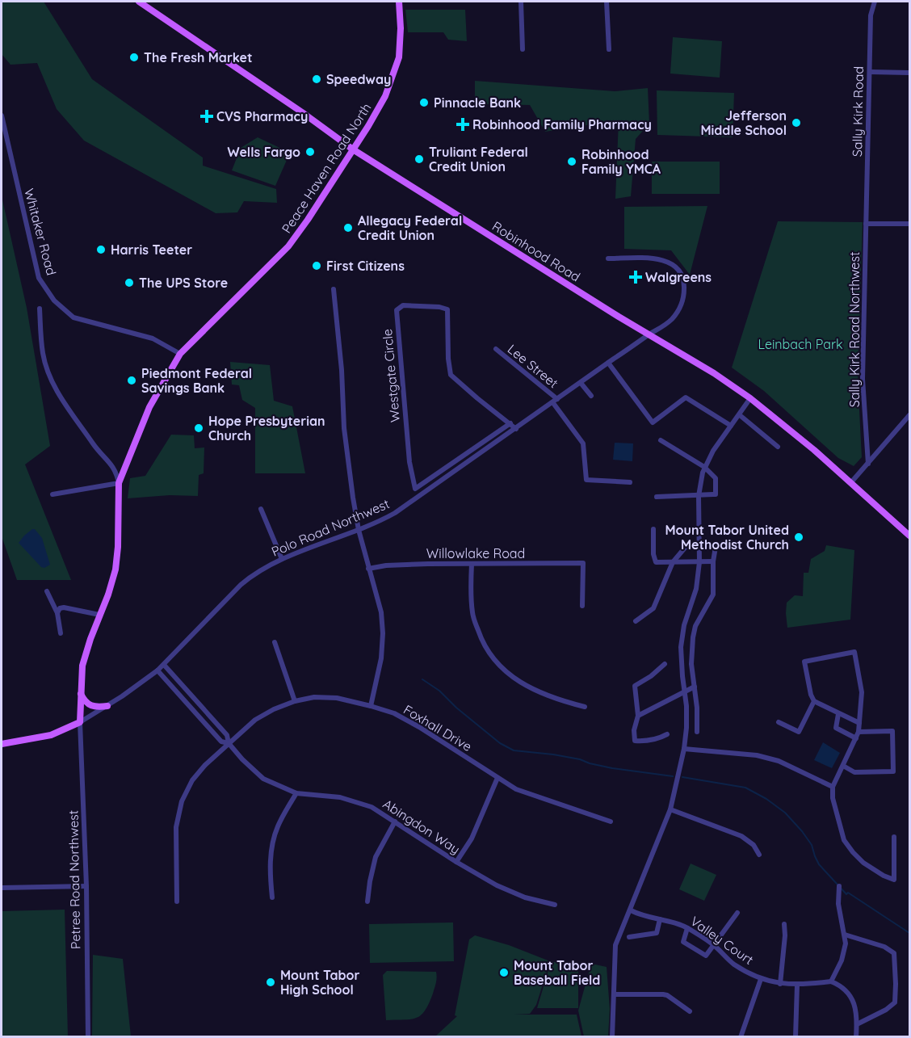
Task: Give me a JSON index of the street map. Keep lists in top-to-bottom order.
{
  "streets": {
    "main road": ["Peace Haven Road North", "Robinhood Road"],
    "street": [
      "Sally Kirk Road",
      "Whitaker Road",
      "Sally Kirk Road Northwest",
      "Lee Street",
      "Westgate Circle",
      "Polo Road Northwest",
      "Willowlake Road",
      "Foxhall Drive",
      "Abingdon Way",
      "Petree Road Northwest",
      "Valley Court"
    ]
  },
  "crossings": [
    ["Sally Kirk Road", "Sally Kirk Road Northwest"],
    ["Peace Haven Road North", "Whitaker Road"],
    ["Peace Haven Road North", "Robinhood Road"],
    ["Peace Haven Road North", "Polo Road Northwest"],
    ["Peace Haven Road North", "Petree Road Northwest"],
    ["Robinhood Road", "Polo Road Northwest"],
    ["Lee Street", "Polo Road Northwest"],
    ["Westgate Circle", "Polo Road Northwest"],
    ["Polo Road Northwest", "Abingdon Way"],
    ["Polo Road Northwest", "Petree Road Northwest"],
    ["Foxhall Drive", "Abingdon Way"]
  ],
  "parks": ["Leinbach Park"],
  "places": {
    "other": [
      "The Fresh Market",
      "Speedway",
      "Pinnacle Bank",
      "Jefferson Middle School",
      "Wells Fargo",
      "Truliant Federal Credit Union",
      "Robinhood Family YMCA",
      "Allegacy Federal Credit Union",
      "Harris Teeter",
      "First Citizens",
      "The UPS Store",
      "Piedmont Federal Savings Bank",
      "Hope Presbyterian Church",
      "Mount Tabor United Methodist Church",
      "Mount Tabor Baseball Field",
      "Mount Tabor High School"
    ],
    "health": ["CVS Pharmacy", "Robinhood Family Pharmacy", "Walgreens"]
  }
}
